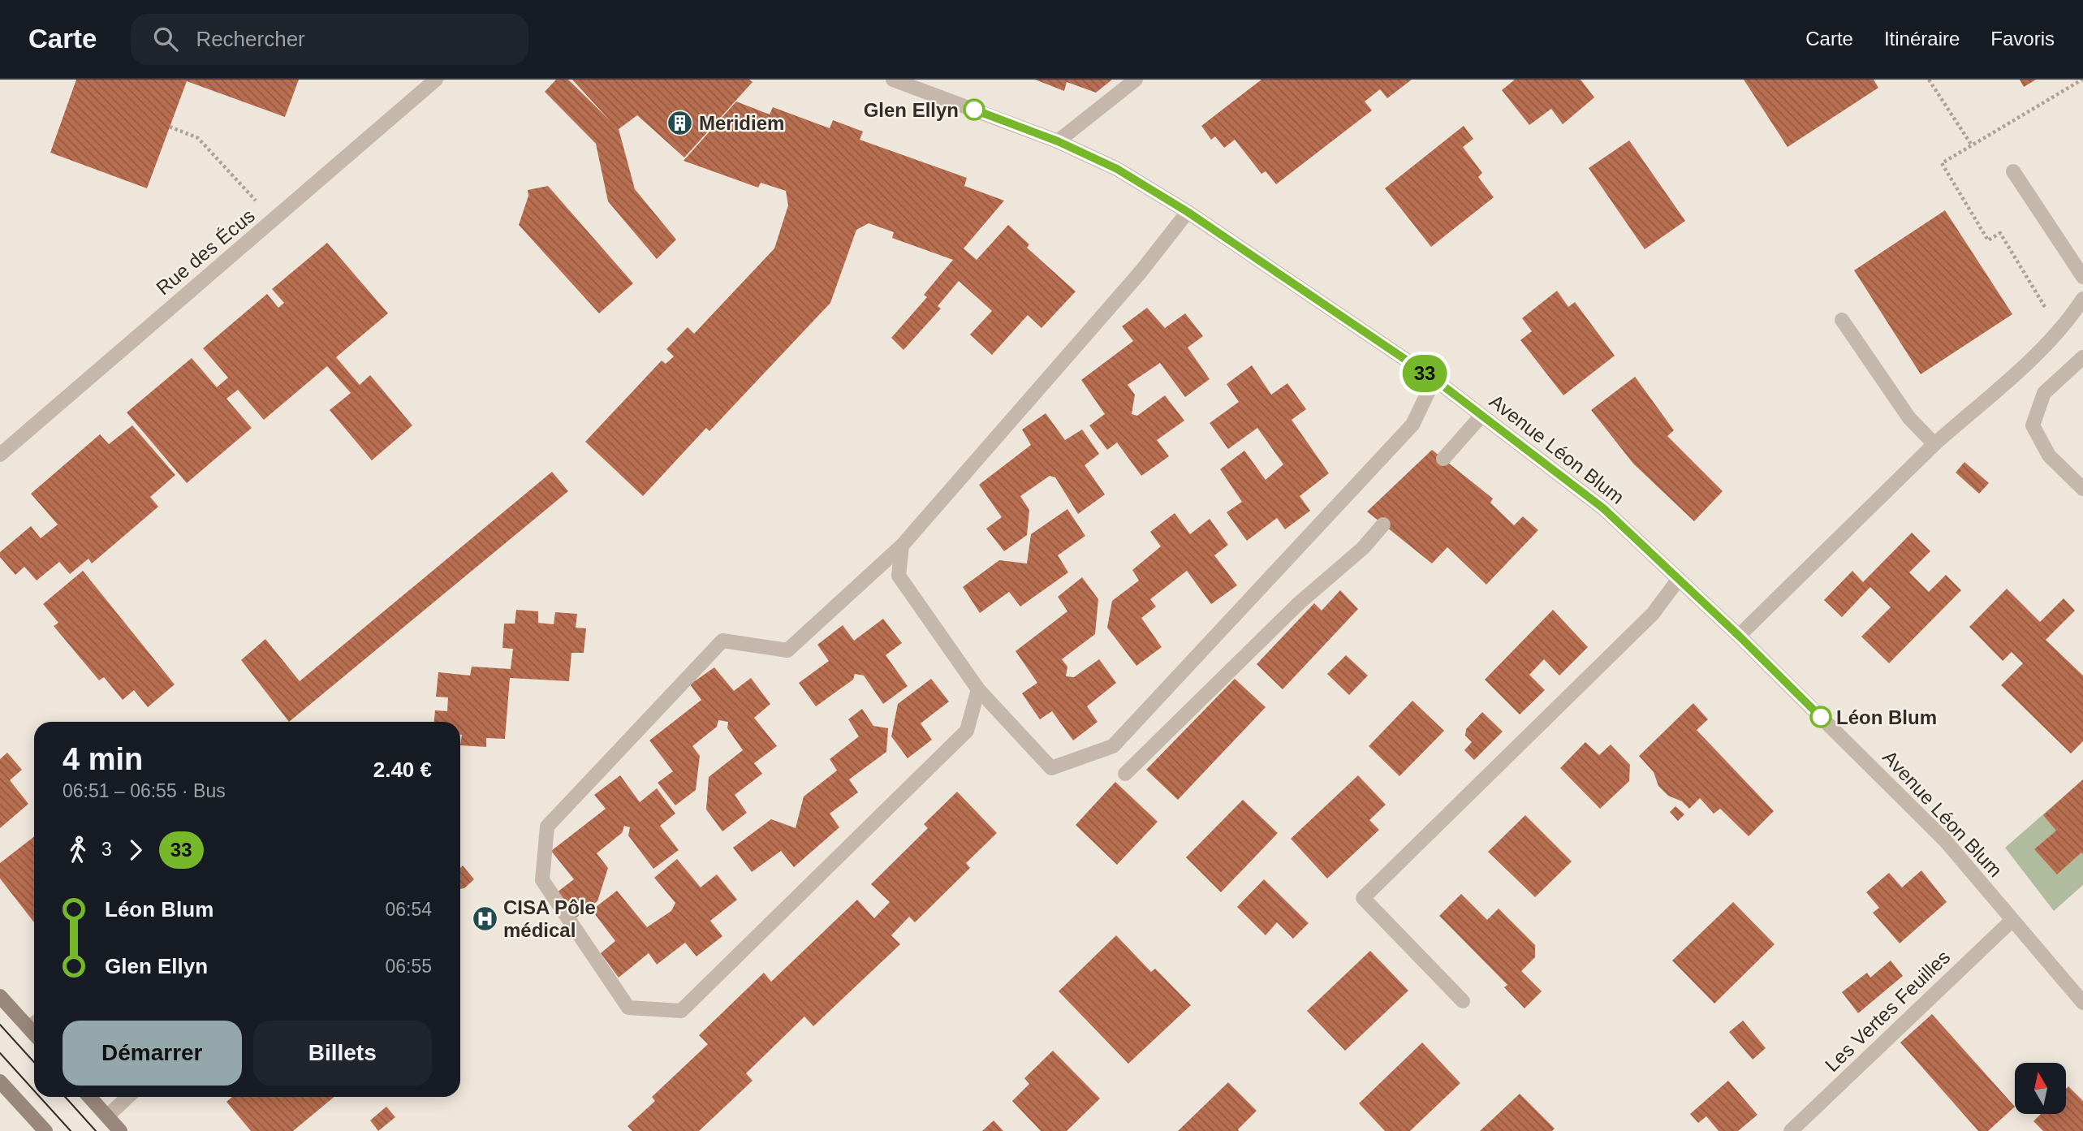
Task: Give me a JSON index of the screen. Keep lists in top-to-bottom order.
{
  "streets": {
    "street": ["Rue des Écus", "Avenue Léon Blum", "Les Vertes Feuilles"]
  },
  "crossings": [
    ["Avenue Léon Blum", "Les Vertes Feuilles"]
  ],
  "places": {
    "other": ["Glen Ellyn", "Léon Blum"],
    "building": ["Meridiem"],
    "hospital": ["CISA Pôle médical"]
  },
  "lines": ["bus line 33"],
  "north": "top",
  "page": {
    "header": "Carte",
    "search": "Rechercher",
    "nav": ["Carte", "Itinéraire", "Favoris"],
    "on_map": "33",
    "heading": ["4 min", "06:51 – 06:55 · Bus", "2.40 €"],
    "legs": ["3", "33"],
    "list": [
      {
        "name": "Léon Blum",
        "value": "06:54"
      },
      {
        "name": "Glen Ellyn",
        "value": "06:55"
      }
    ],
    "buttons": ["Démarrer", "Billets"]
  }
}
